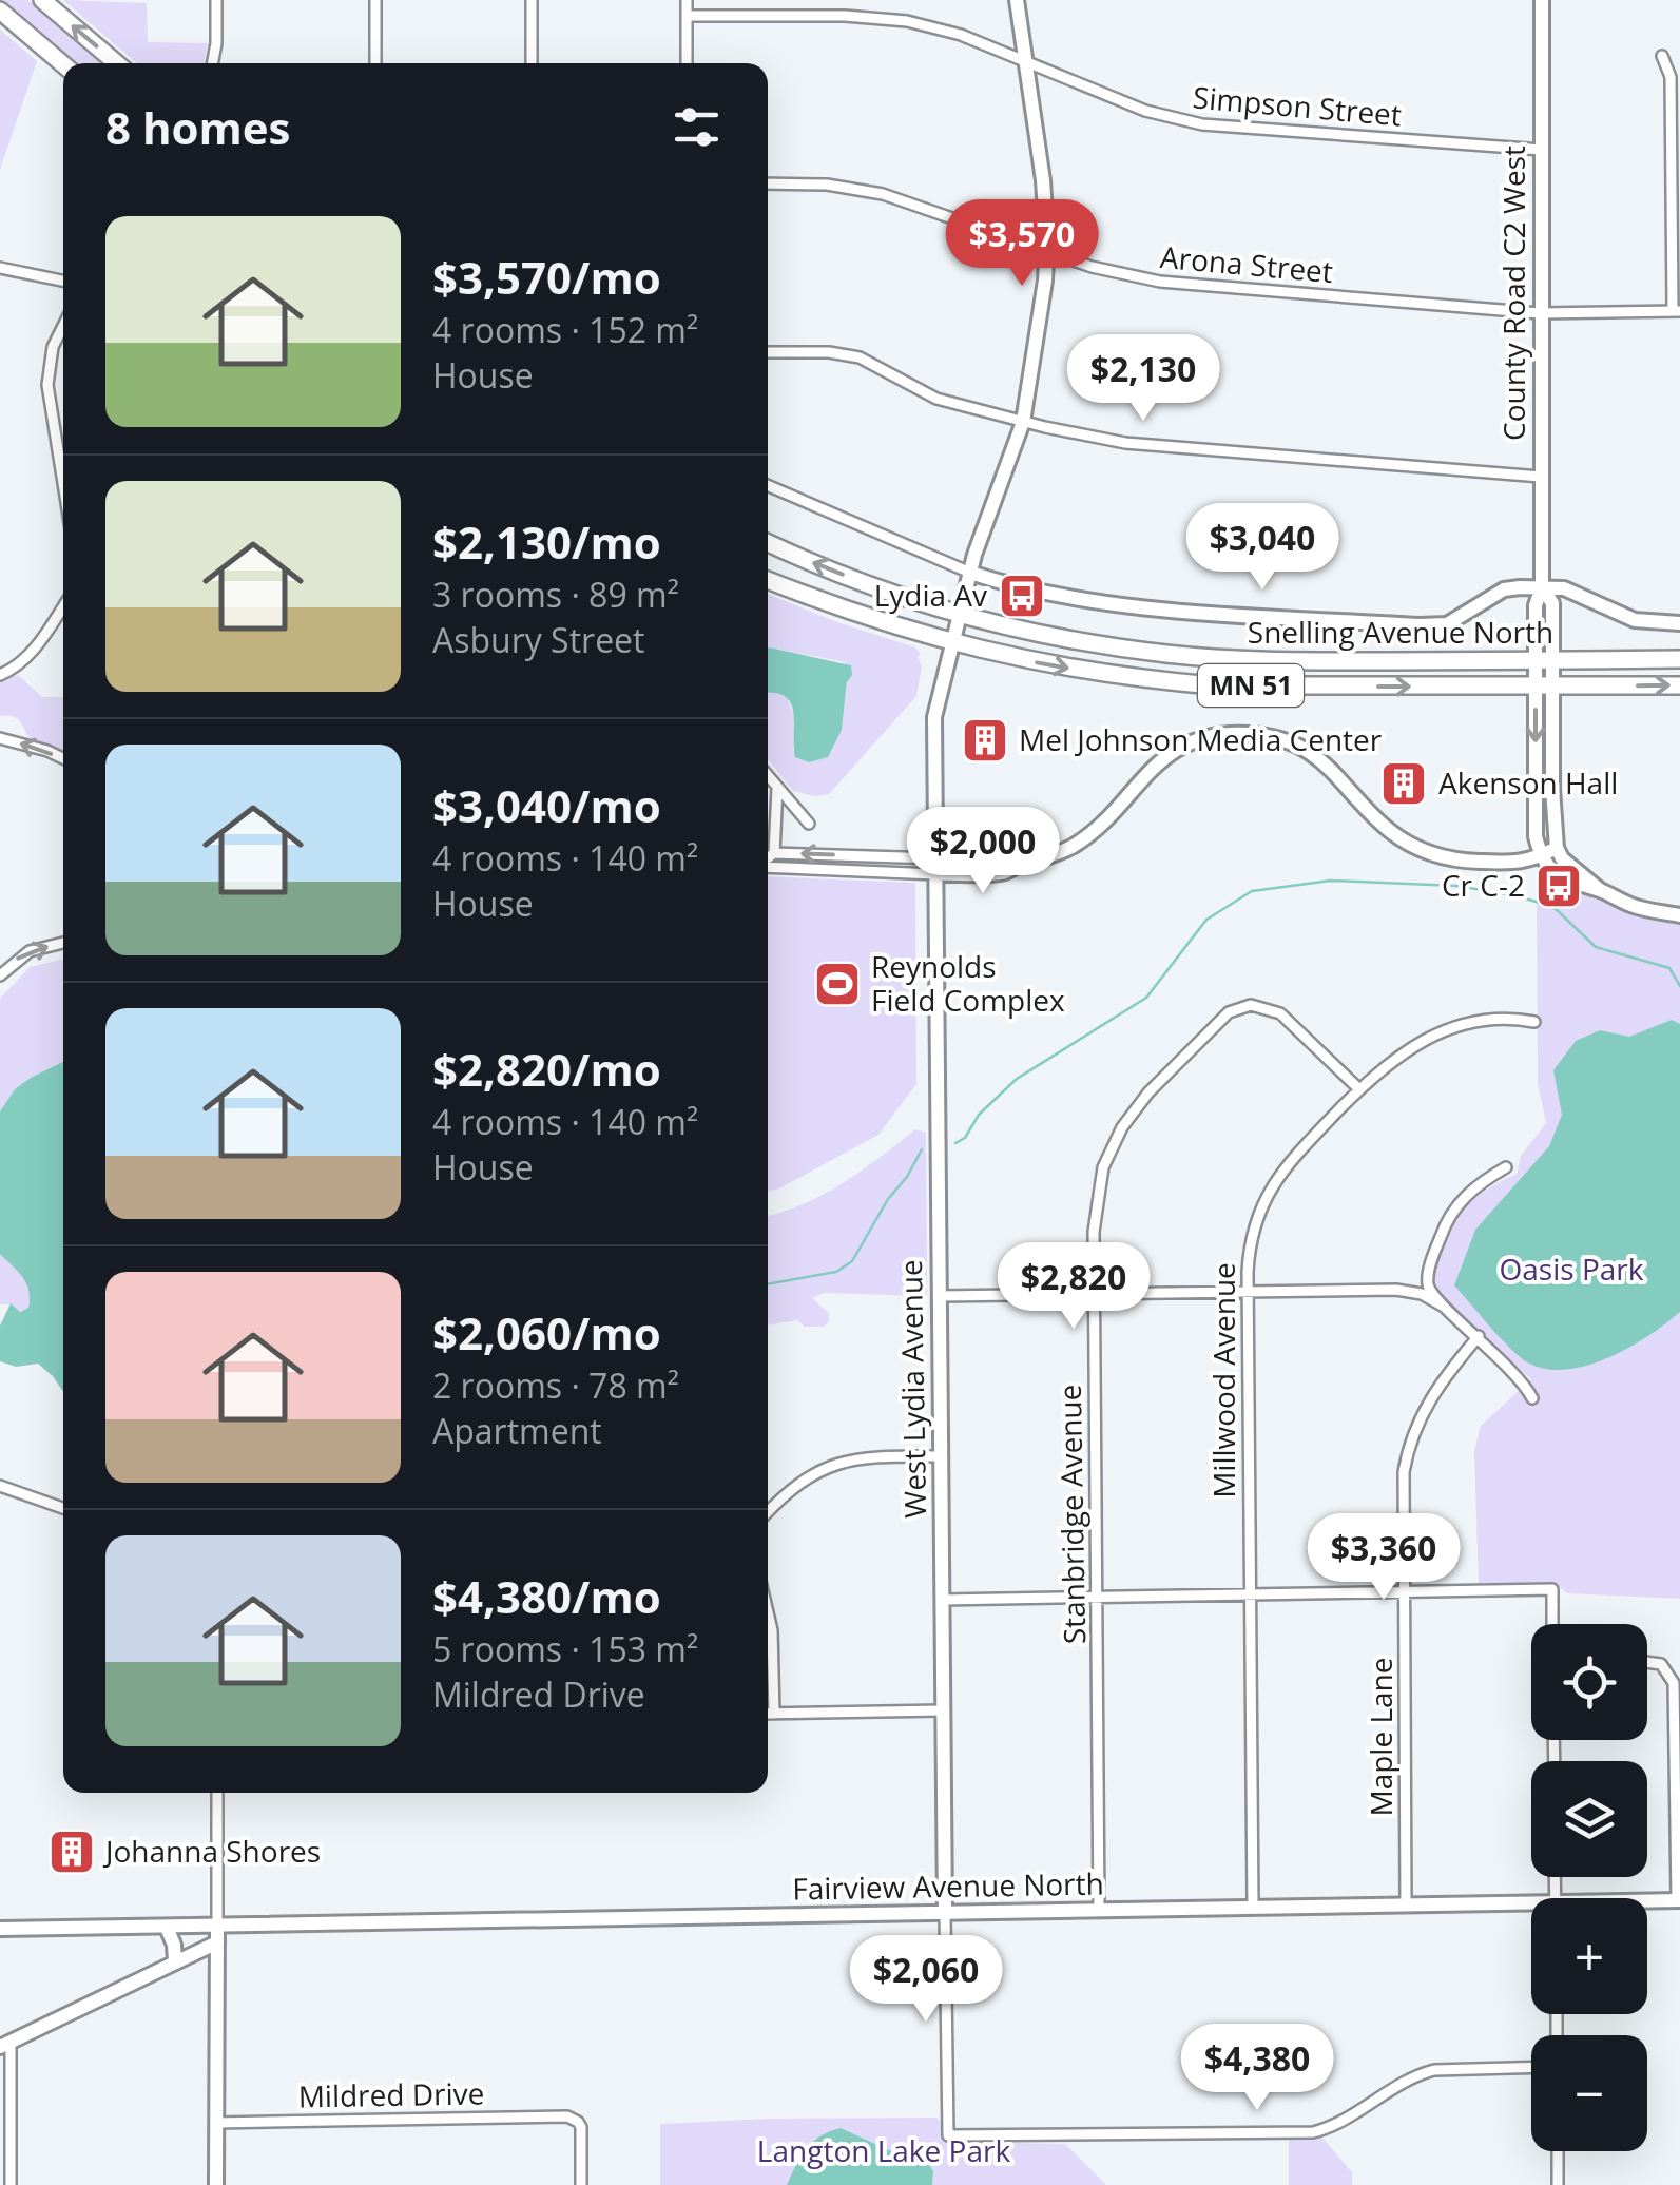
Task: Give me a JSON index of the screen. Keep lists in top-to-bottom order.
{
  "streets": {
    "highway": ["Snelling Avenue North", "MN 51"],
    "street": [
      "Simpson Street",
      "Arona Street",
      "County Road C2 West",
      "Millwood Avenue",
      "West Lydia Avenue",
      "Stanbridge Avenue",
      "Maple Lane",
      "Fairview Avenue North",
      "Mildred Drive"
    ]
  },
  "crossings": [
    ["Simpson Street", "County Road C2 West"],
    ["Arona Street", "County Road C2 West"],
    ["County Road C2 West", "Snelling Avenue North"],
    ["Snelling Avenue North", "West Lydia Avenue"],
    ["Millwood Avenue", "Stanbridge Avenue"],
    ["Millwood Avenue", "Fairview Avenue North"],
    ["West Lydia Avenue", "Fairview Avenue North"],
    ["Stanbridge Avenue", "Fairview Avenue North"],
    ["Maple Lane", "Fairview Avenue North"]
  ],
  "parks": ["Oasis Park", "Langton Lake Park"],
  "places": {
    "bus stop": ["Lydia Av", "Cr C-2"],
    "building": ["Mel Johnson Media Center", "Akenson Hall", "Johanna Shores"],
    "sports": ["Reynolds Field Complex"]
  },
  "page": {
    "heading": "8 homes",
    "list": [
      {
        "name": "$3,570/mo",
        "note": "4 rooms · 152 m² · House"
      },
      {
        "name": "$2,130/mo",
        "note": "3 rooms · 89 m² · Asbury Street"
      },
      {
        "name": "$3,040/mo",
        "note": "4 rooms · 140 m² · House"
      },
      {
        "name": "$2,820/mo",
        "note": "4 rooms · 140 m² · House"
      },
      {
        "name": "$2,060/mo",
        "note": "2 rooms · 78 m² · Apartment"
      },
      {
        "name": "$4,380/mo",
        "note": "5 rooms · 153 m² · Mildred Drive"
      }
    ],
    "price": [
      "$3,570",
      "$2,130",
      "$3,040",
      "$2,000",
      "$2,820",
      "$3,360",
      "$2,060",
      "$4,380"
    ],
    "map_buttons": ["+", "−"]
  }
}
